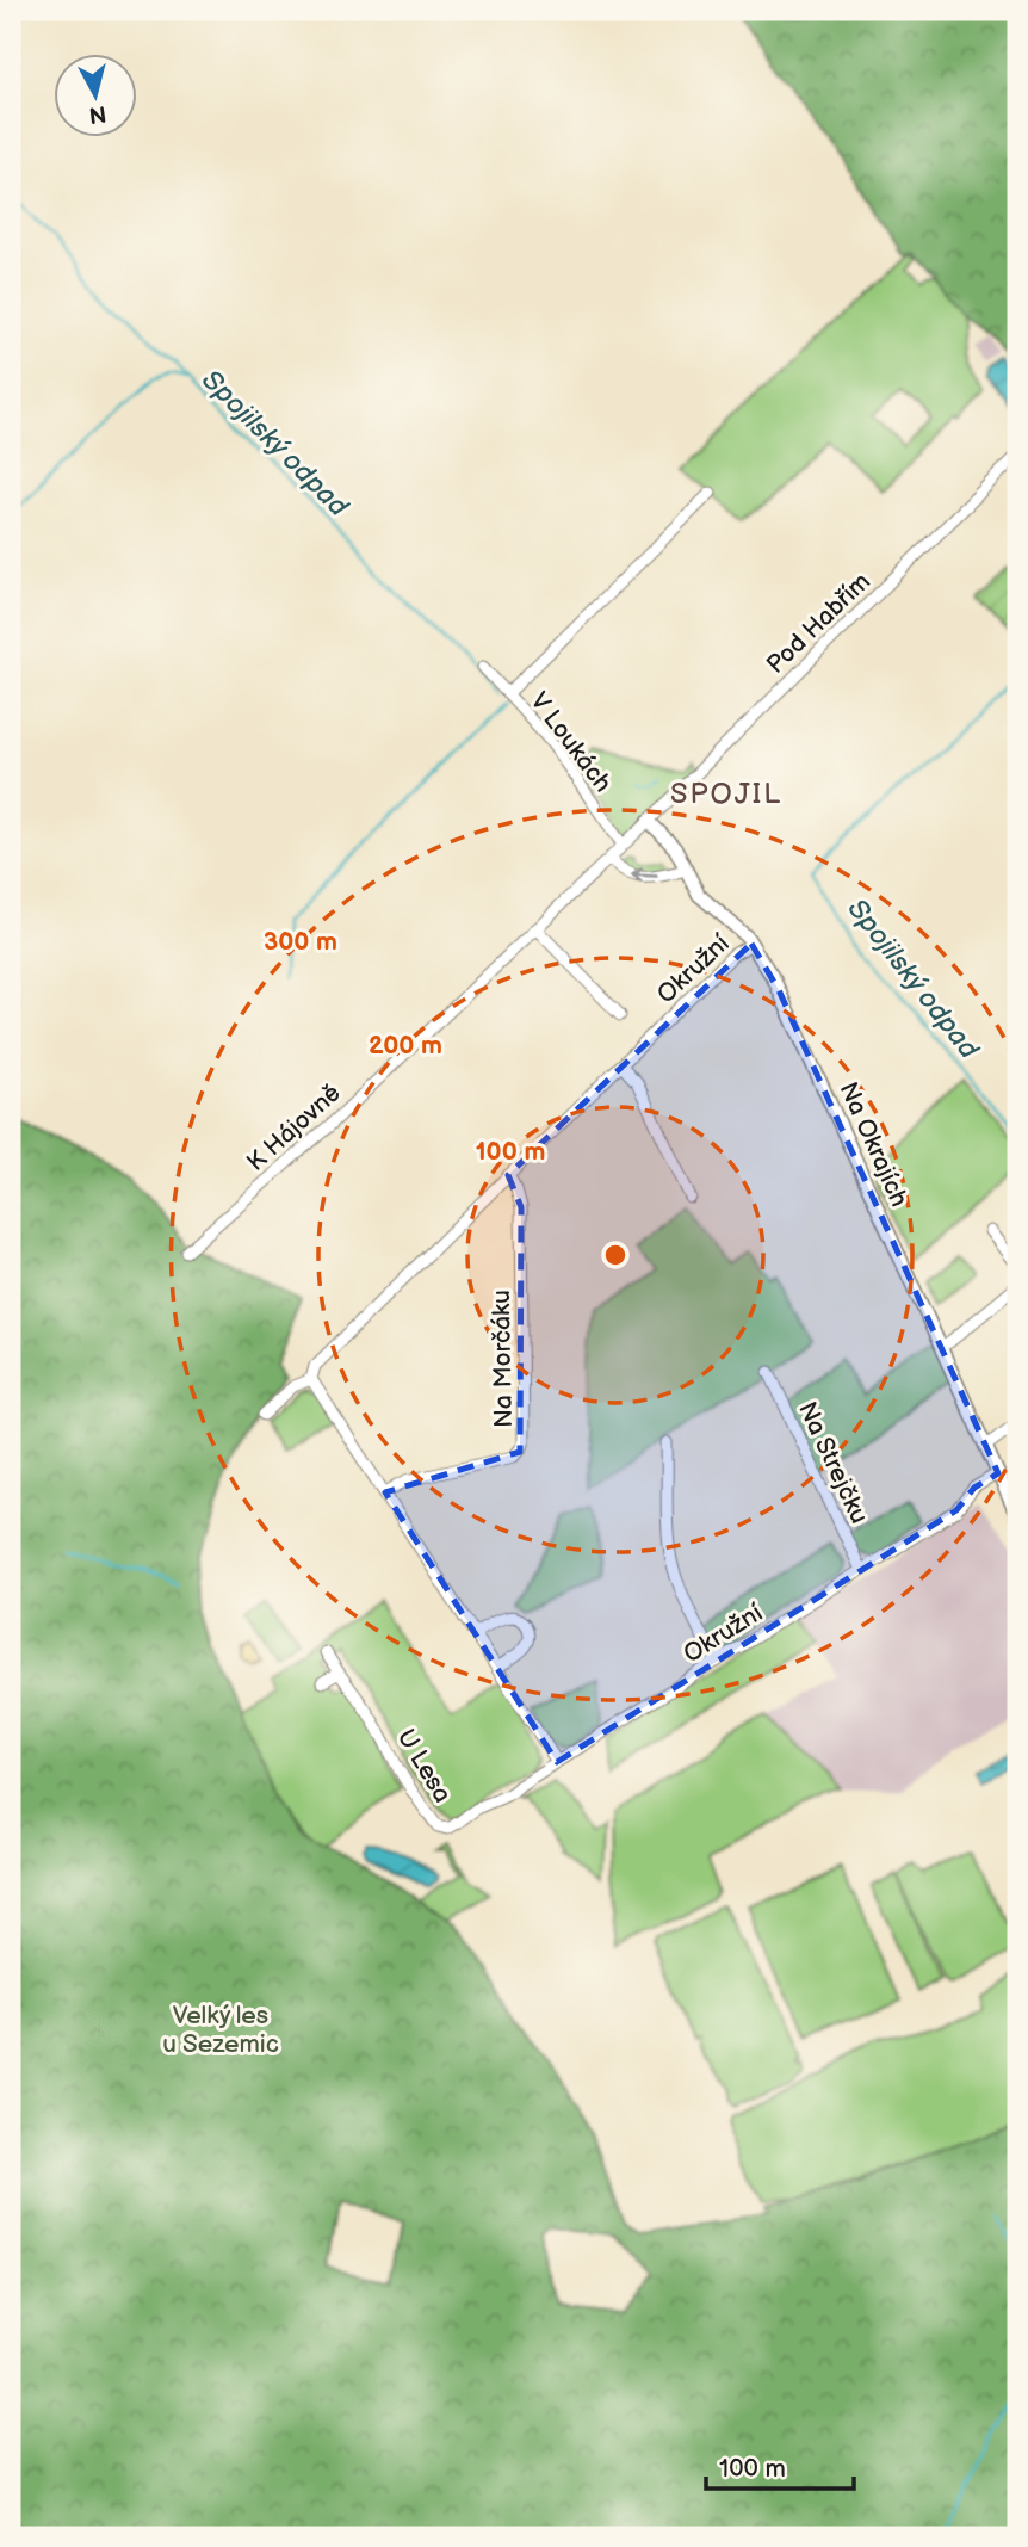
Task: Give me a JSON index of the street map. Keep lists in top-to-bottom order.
{
  "streets": {
    "street": [
      "Pod Habřím",
      "V Loukách",
      "Okružní",
      "K Hájovně",
      "Na Okrajích",
      "Na Morčáku",
      "Na Strejčku",
      "U Lesa"
    ]
  },
  "crossings": [
    ["Pod Habřím", "K Hájovně"],
    ["Pod Habřím", "Na Okrajích"],
    ["V Loukách", "K Hájovně"],
    ["Okružní", "Na Okrajích"],
    ["Okružní", "Na Morčáku"],
    ["Okružní", "Na Strejčku"],
    ["Okružní", "U Lesa"],
    ["K Hájovně", "Na Okrajích"]
  ],
  "districts": ["SPOJIL"],
  "water": ["Spojilský odpad"],
  "parks": ["Velký les u Sezemic"],
  "scale_bar": "100 m",
  "north": "bottom",
  "rings": ["300 m", "200 m", "100 m"]
}
